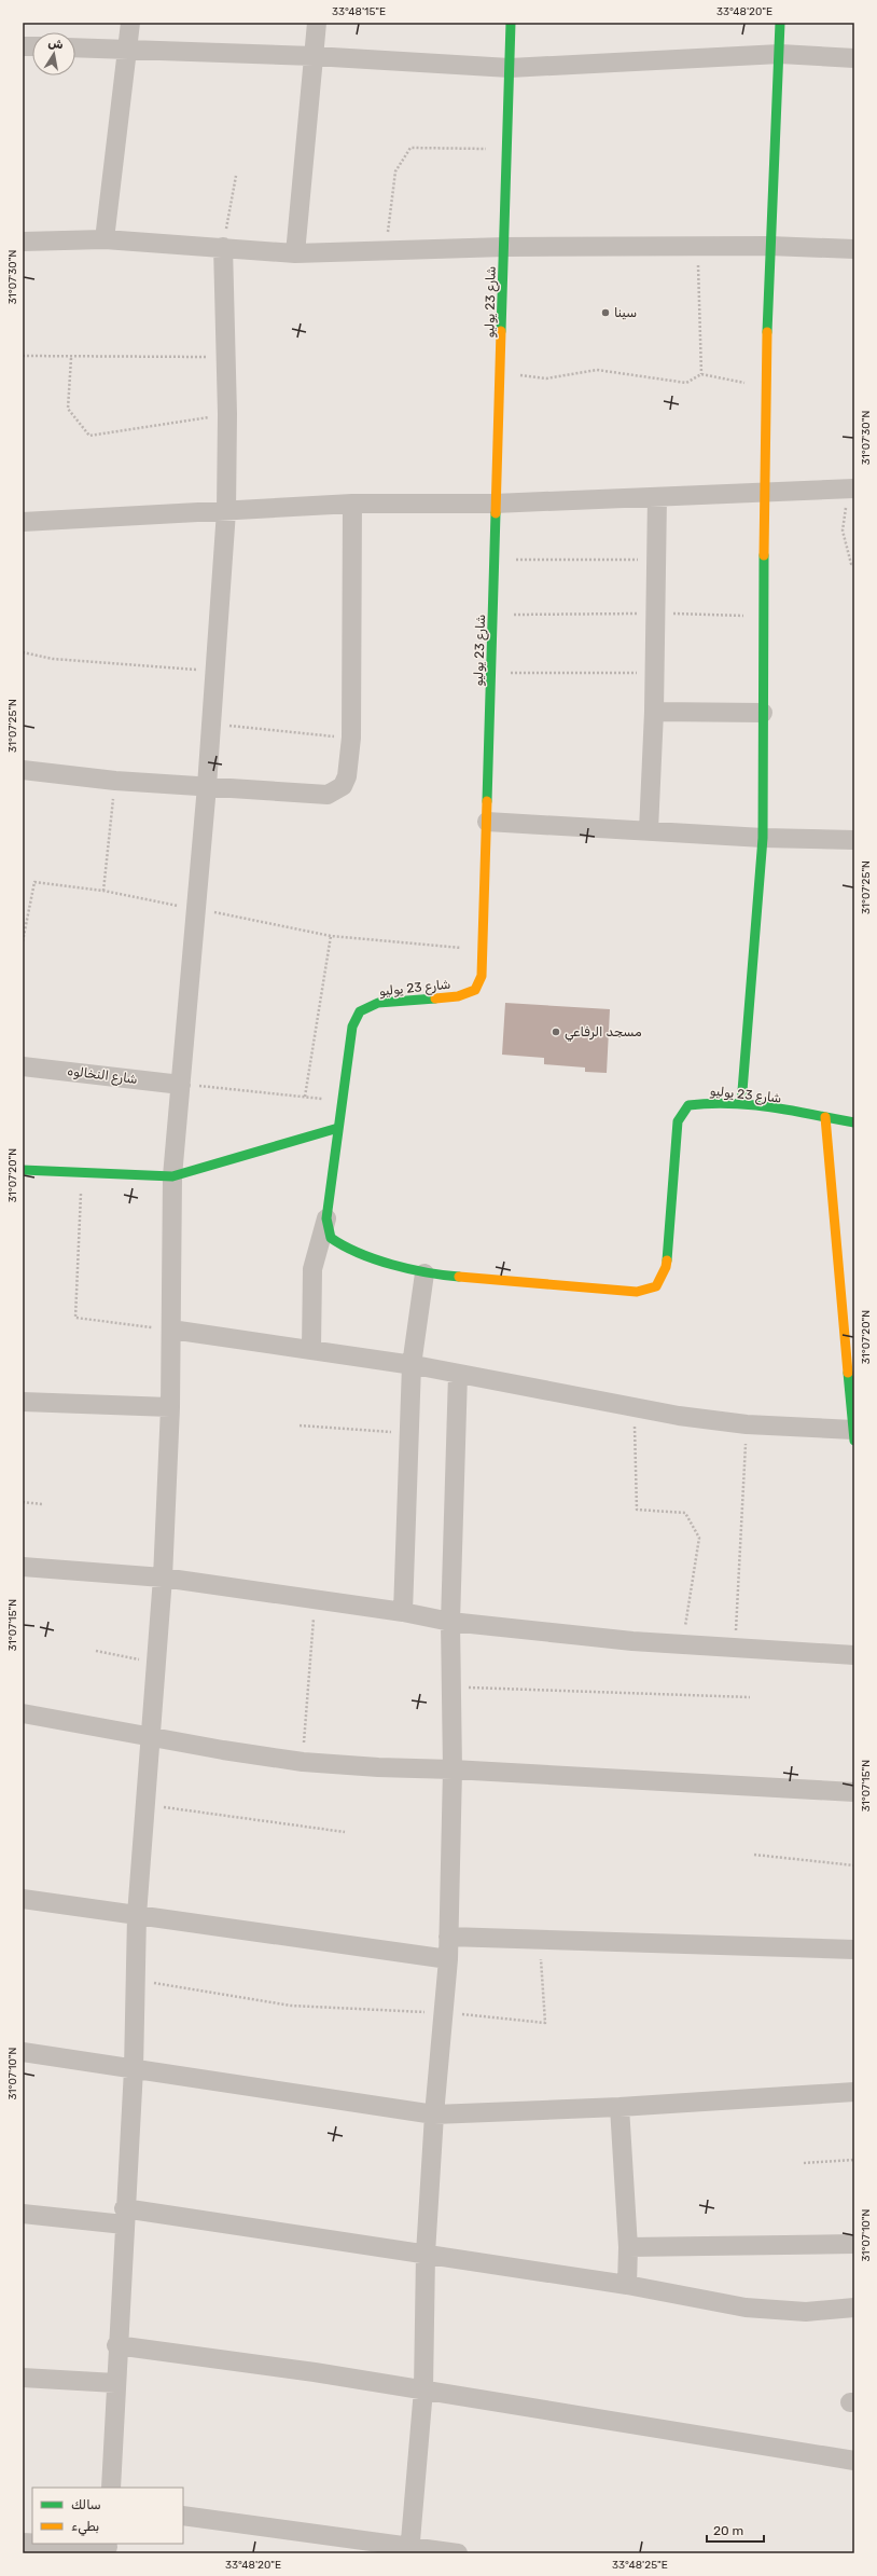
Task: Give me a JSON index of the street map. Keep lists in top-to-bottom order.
{
  "streets": {
    "street": ["شارع 23 يوليو", "شارع النخالوه"]
  },
  "places": ["سينا", "مسجد الرفاعي"],
  "legend": ["سالك", "بطيء"],
  "scale_bar": "20 m",
  "north": "top",
  "coordinates": [
    "33°48'15\"E",
    "33°48'20\"E",
    "31°07'30\"N",
    "31°07'25\"N",
    "31°07'20\"N",
    "31°07'15\"N",
    "31°07'10\"N",
    "33°48'25\"E"
  ]
}
